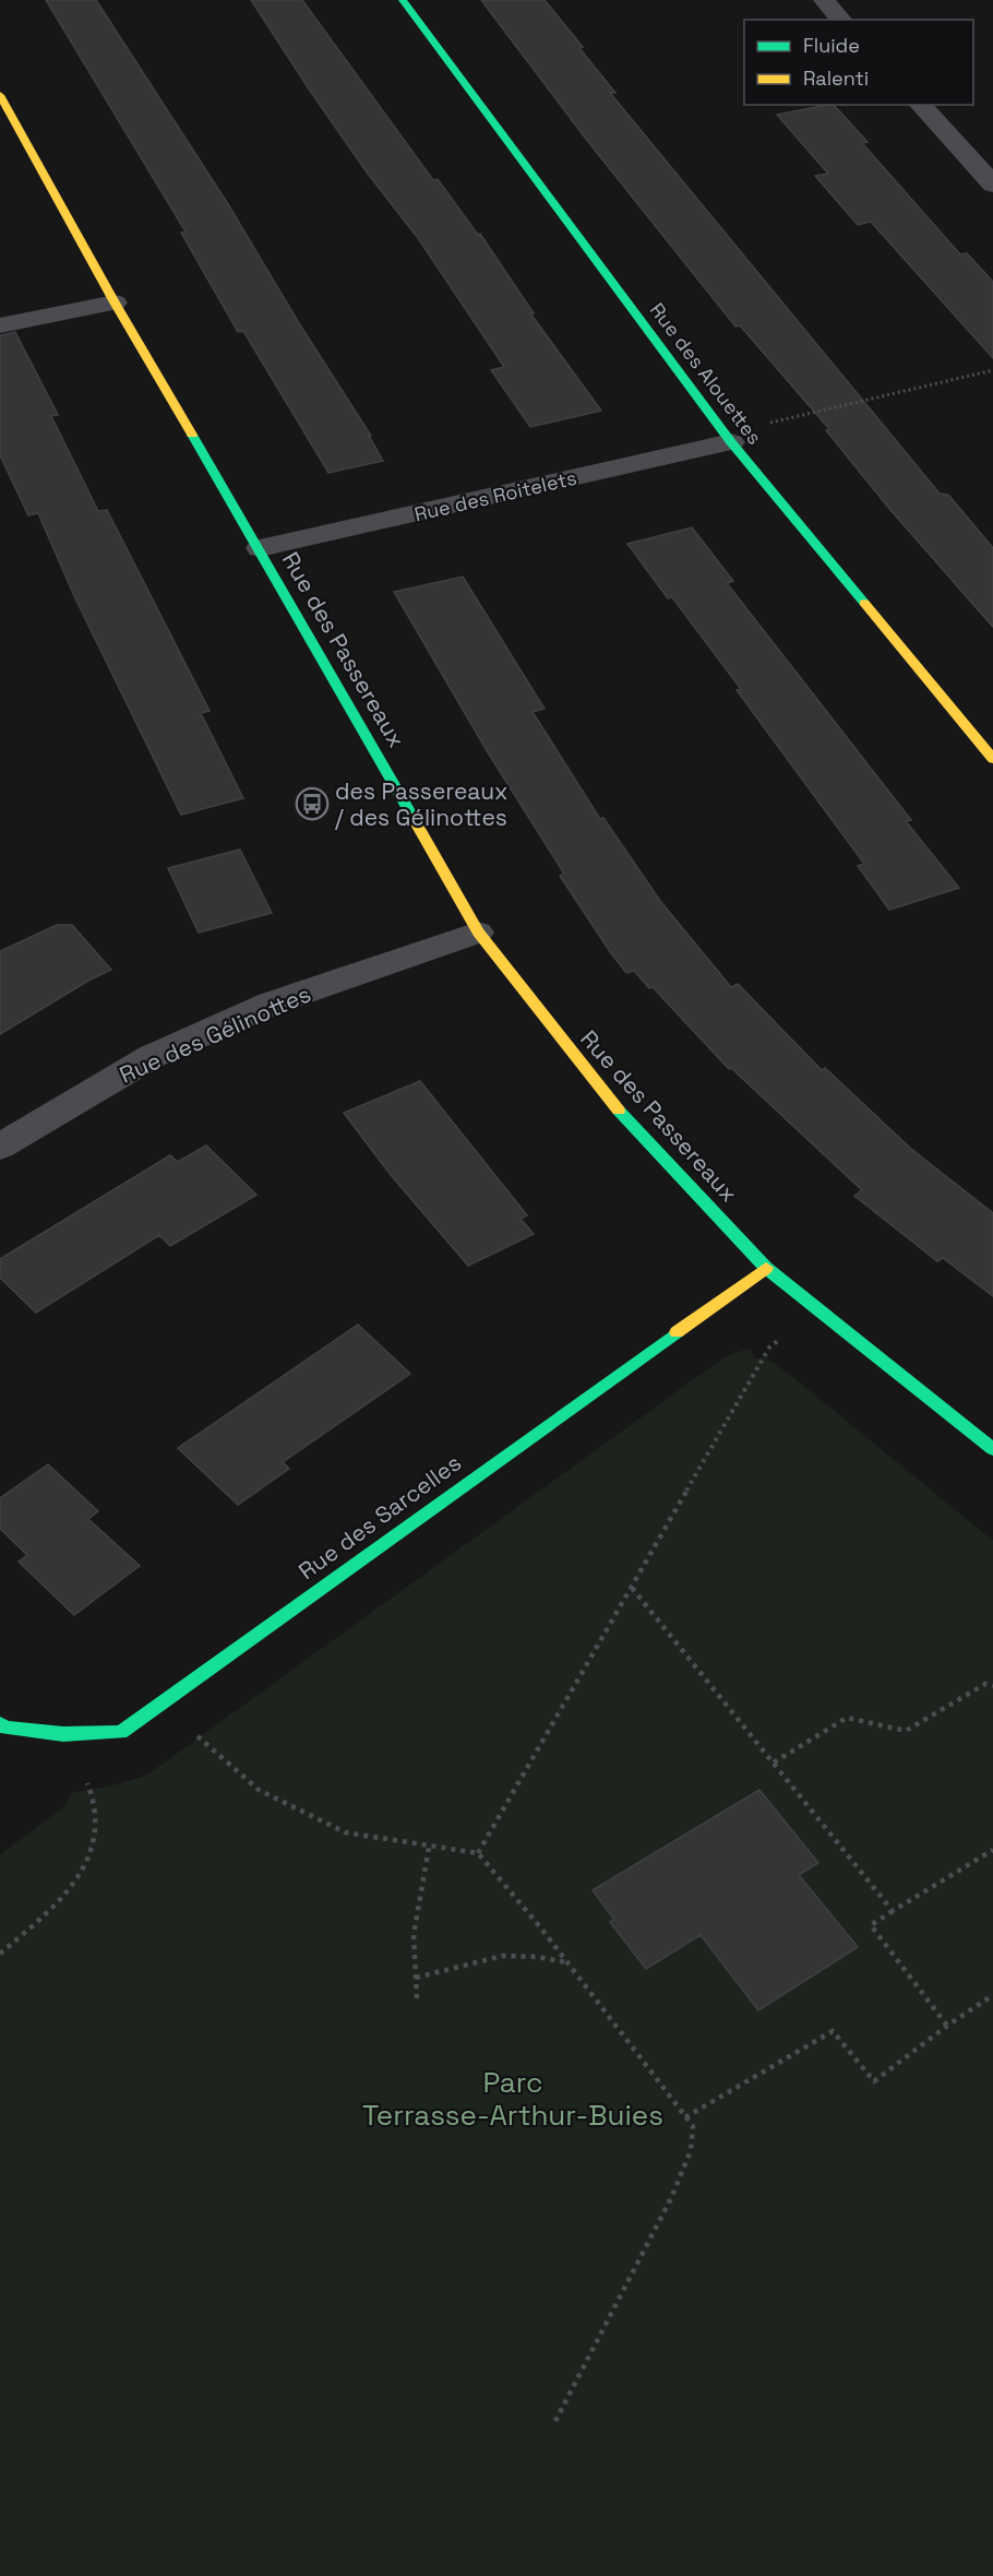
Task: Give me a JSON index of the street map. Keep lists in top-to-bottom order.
{
  "streets": {
    "street": [
      "Rue des Alouettes",
      "Rue des Roitelets",
      "Rue des Passereaux",
      "Rue des Gélinottes",
      "Rue des Sarcelles"
    ]
  },
  "crossings": [
    ["Rue des Alouettes", "Rue des Roitelets"],
    ["Rue des Roitelets", "Rue des Passereaux"],
    ["Rue des Passereaux", "Rue des Gélinottes"],
    ["Rue des Passereaux", "Rue des Sarcelles"]
  ],
  "parks": ["Parc Terrasse-Arthur-Buies"],
  "places": {
    "bus stop": ["des Passereaux / des Gélinottes"]
  },
  "legend": ["Fluide", "Ralenti"]
}
